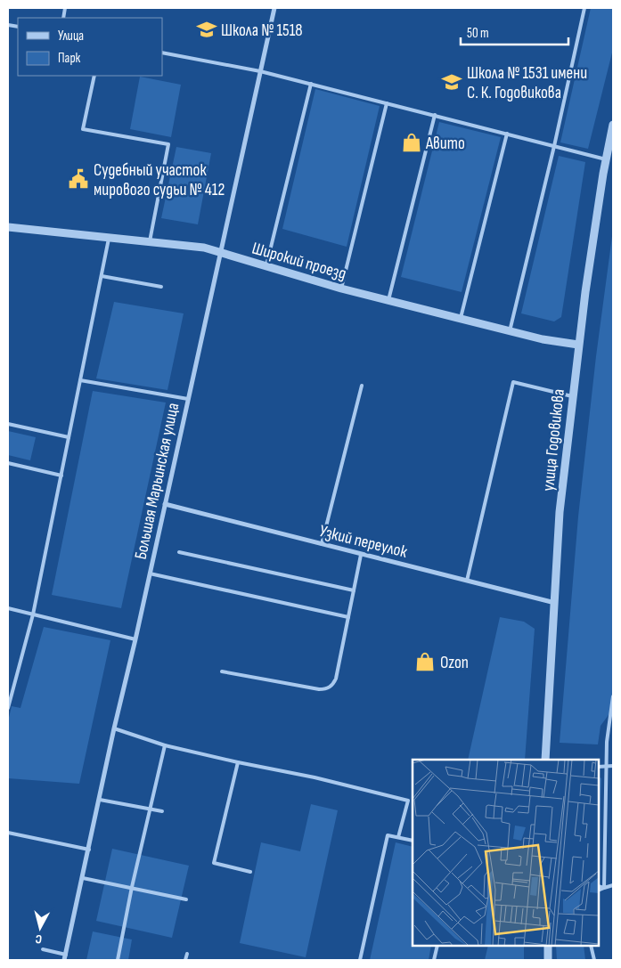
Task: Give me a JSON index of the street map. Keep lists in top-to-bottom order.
{
  "streets": {
    "street": [
      "Широкий проезд",
      "улица Годовикова",
      "Большая Марьинская улица",
      "Узкий переулок"
    ]
  },
  "crossings": [
    ["Широкий проезд", "улица Годовикова"],
    ["Широкий проезд", "Большая Марьинская улица"],
    ["улица Годовикова", "Узкий переулок"],
    ["Большая Марьинская улица", "Узкий переулок"]
  ],
  "places": {
    "school or university": ["Школа № 1518", "Школа № 1531 имени С. К. Годовикова"],
    "shop": ["Авито", "Ozon"],
    "public building": ["Судебный участок мирового судьи № 412"]
  },
  "legend": ["Улица", "Парк"],
  "scale_bar": "50 m",
  "north": "bottom"
}
